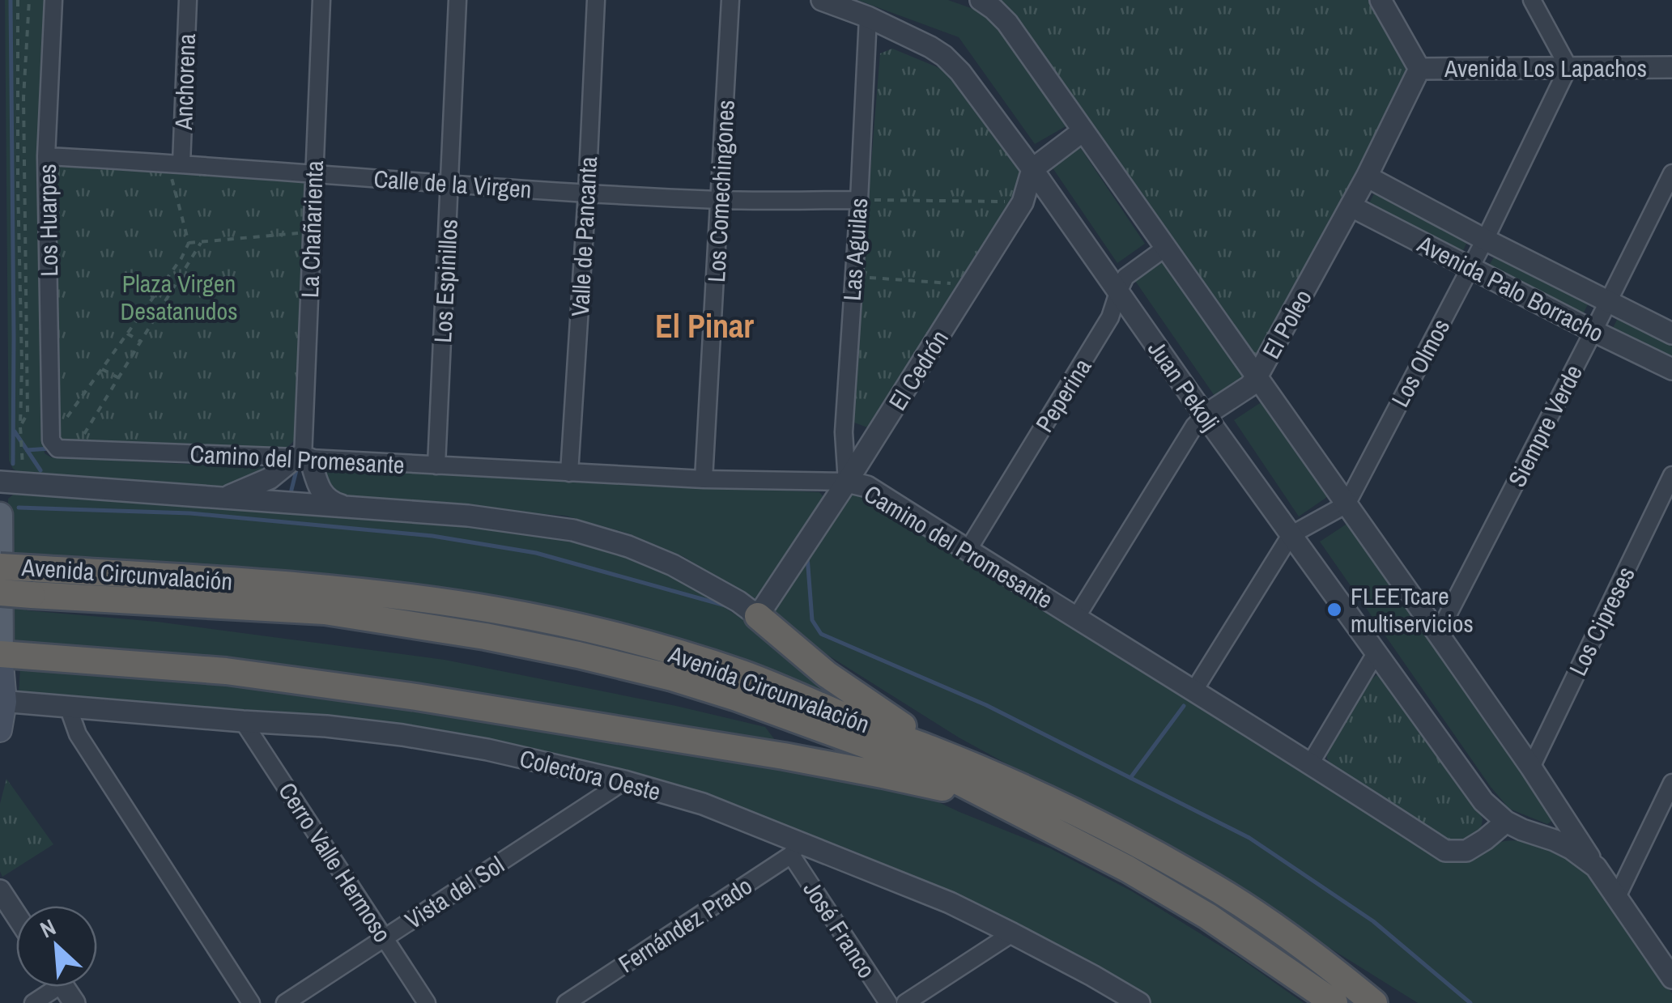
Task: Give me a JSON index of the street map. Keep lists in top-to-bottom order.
{
  "streets": {
    "highway": ["Avenida Circunvalación"],
    "street": [
      "Avenida Los Lapachos",
      "Anchorena",
      "Calle de la Virgen",
      "Los Comechingones",
      "Los Huarpes",
      "La Chañarienta",
      "Valle de Pancanta",
      "Las Aguilas",
      "Los Espinillos",
      "Avenida Palo Borracho",
      "El Poleo",
      "Los Olmos",
      "El Cedrón",
      "Juan Pekolj",
      "Peperina",
      "Siempre Verde",
      "Camino del Promesante",
      "Los Cipreses",
      "Colectora Oeste",
      "Cerro Valle Hermoso",
      "Vista del Sol",
      "Fernández Prado",
      "José Franco"
    ]
  },
  "crossings": [
    ["Avenida Los Lapachos", "El Poleo"],
    ["Avenida Los Lapachos", "Los Olmos"],
    ["Anchorena", "Calle de la Virgen"],
    ["Calle de la Virgen", "Los Comechingones"],
    ["Calle de la Virgen", "Los Huarpes"],
    ["Calle de la Virgen", "La Chañarienta"],
    ["Calle de la Virgen", "Valle de Pancanta"],
    ["Calle de la Virgen", "Las Aguilas"],
    ["Calle de la Virgen", "Los Espinillos"],
    ["Los Comechingones", "Camino del Promesante"],
    ["Los Huarpes", "Camino del Promesante"],
    ["La Chañarienta", "Camino del Promesante"],
    ["Valle de Pancanta", "Camino del Promesante"],
    ["Las Aguilas", "El Cedrón"],
    ["Las Aguilas", "Juan Pekolj"],
    ["Las Aguilas", "Camino del Promesante"],
    ["Los Espinillos", "Camino del Promesante"],
    ["Avenida Palo Borracho", "El Poleo"],
    ["Avenida Palo Borracho", "Los Olmos"],
    ["Avenida Palo Borracho", "Siempre Verde"],
    ["El Poleo", "Juan Pekolj"],
    ["El Poleo", "Camino del Promesante"],
    ["El Cedrón", "Juan Pekolj"],
    ["El Cedrón", "Camino del Promesante"],
    ["Juan Pekolj", "Peperina"],
    ["Juan Pekolj", "Camino del Promesante"],
    ["Peperina", "Camino del Promesante"],
    ["Colectora Oeste", "Cerro Valle Hermoso"],
    ["Colectora Oeste", "Vista del Sol"],
    ["Colectora Oeste", "Fernández Prado"],
    ["Colectora Oeste", "José Franco"],
    ["Cerro Valle Hermoso", "Vista del Sol"],
    ["Fernández Prado", "José Franco"]
  ],
  "districts": ["El Pinar"],
  "parks": ["Plaza Virgen Desatanudos"],
  "places": ["FLEETcare multiservicios"],
  "north": "top left"
}
